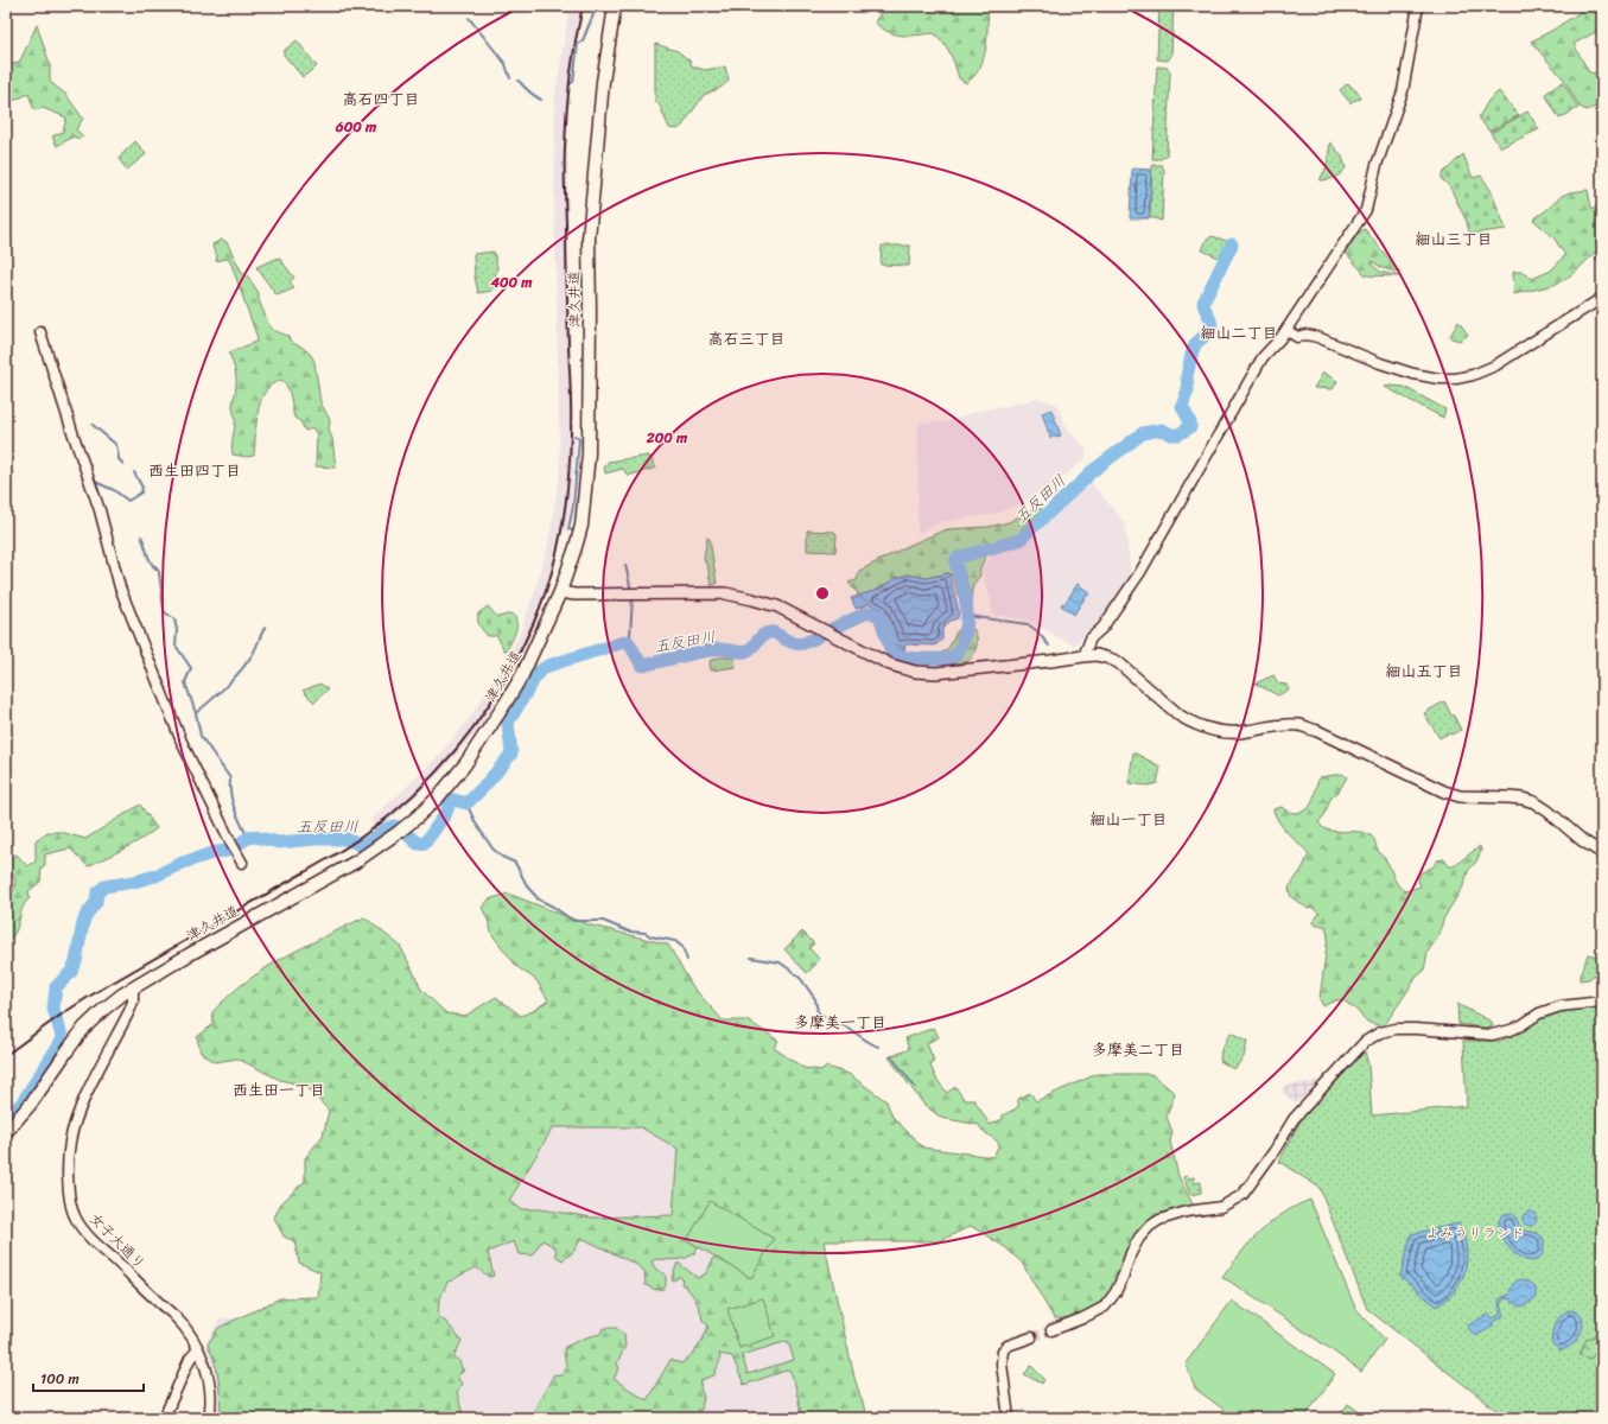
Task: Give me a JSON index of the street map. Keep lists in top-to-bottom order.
{
  "streets": {
    "main road": ["津久井道"],
    "street": ["女子大通り"]
  },
  "crossings": [
    ["津久井道", "女子大通り"]
  ],
  "districts": [
    "高石四丁目",
    "細山三丁目",
    "細山二丁目",
    "高石三丁目",
    "西生田四丁目",
    "細山五丁目",
    "細山一丁目",
    "多摩美一丁目",
    "多摩美二丁目",
    "西生田一丁目"
  ],
  "water": ["五反田川"],
  "parks": ["よみうりランド"],
  "scale_bar": "100 m",
  "rings": ["600 m", "400 m", "200 m"]
}
